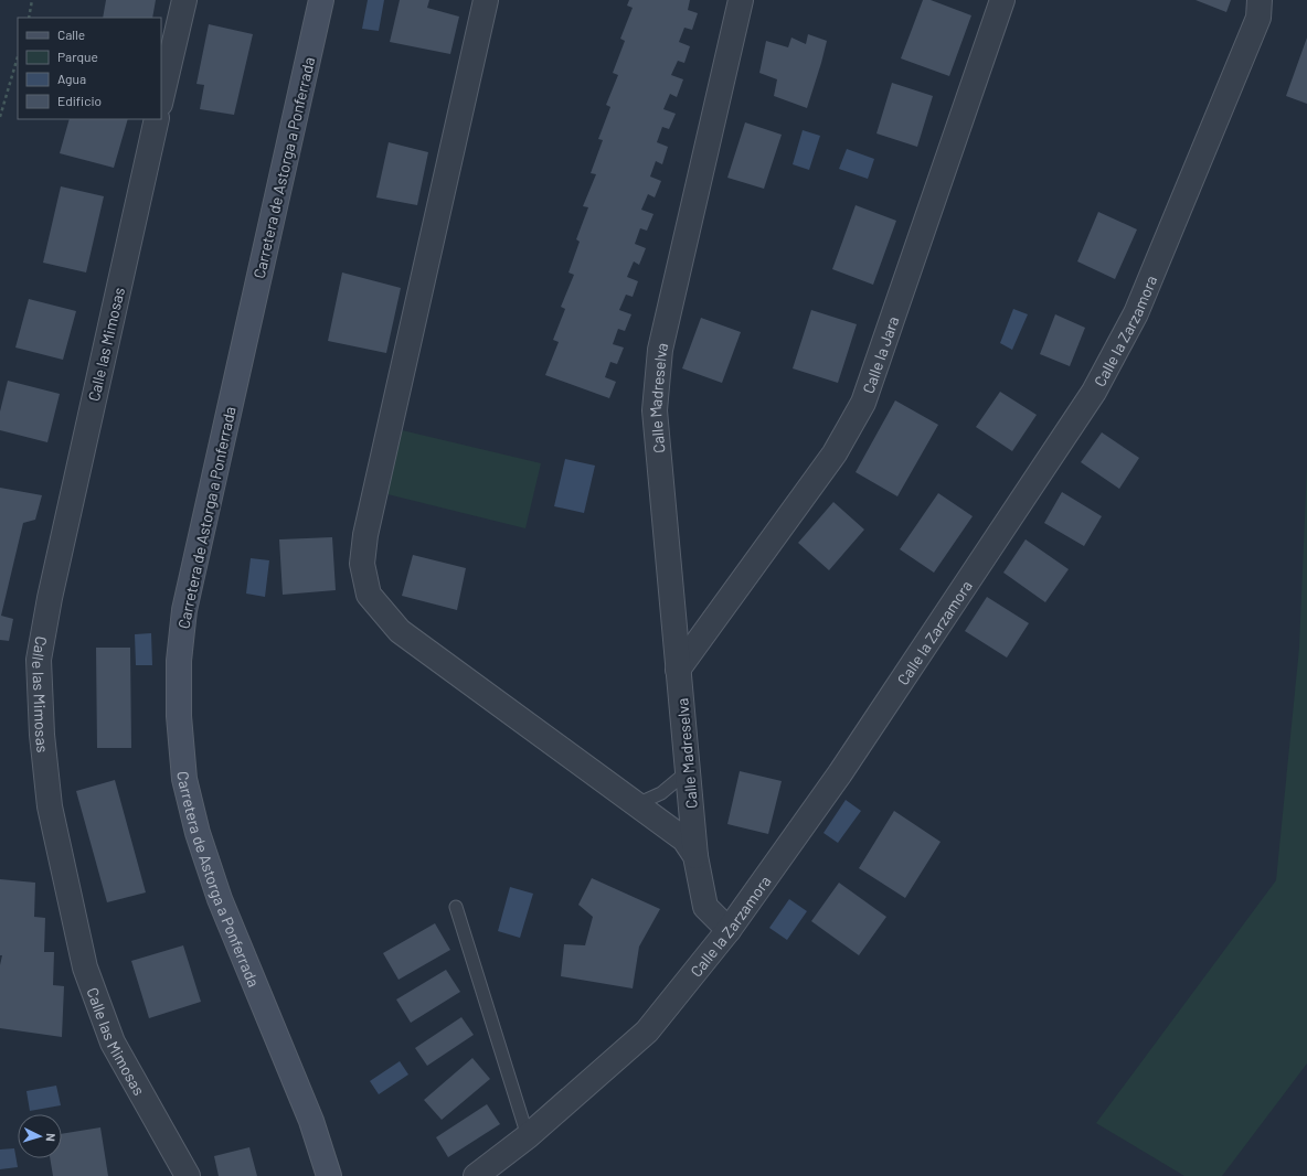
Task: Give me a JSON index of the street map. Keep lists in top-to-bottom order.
{
  "streets": {
    "main road": ["Carretera de Astorga a Ponferrada"],
    "street": [
      "Calle la Zarzamora",
      "Calle las Mimosas",
      "Calle la Jara",
      "Calle Madreselva"
    ]
  },
  "crossings": [
    ["Calle la Zarzamora", "Calle Madreselva"],
    ["Calle la Jara", "Calle Madreselva"]
  ],
  "legend": [
    "Calle",
    "Parque",
    "Agua",
    "Edificio"
  ],
  "north": "right"
}
